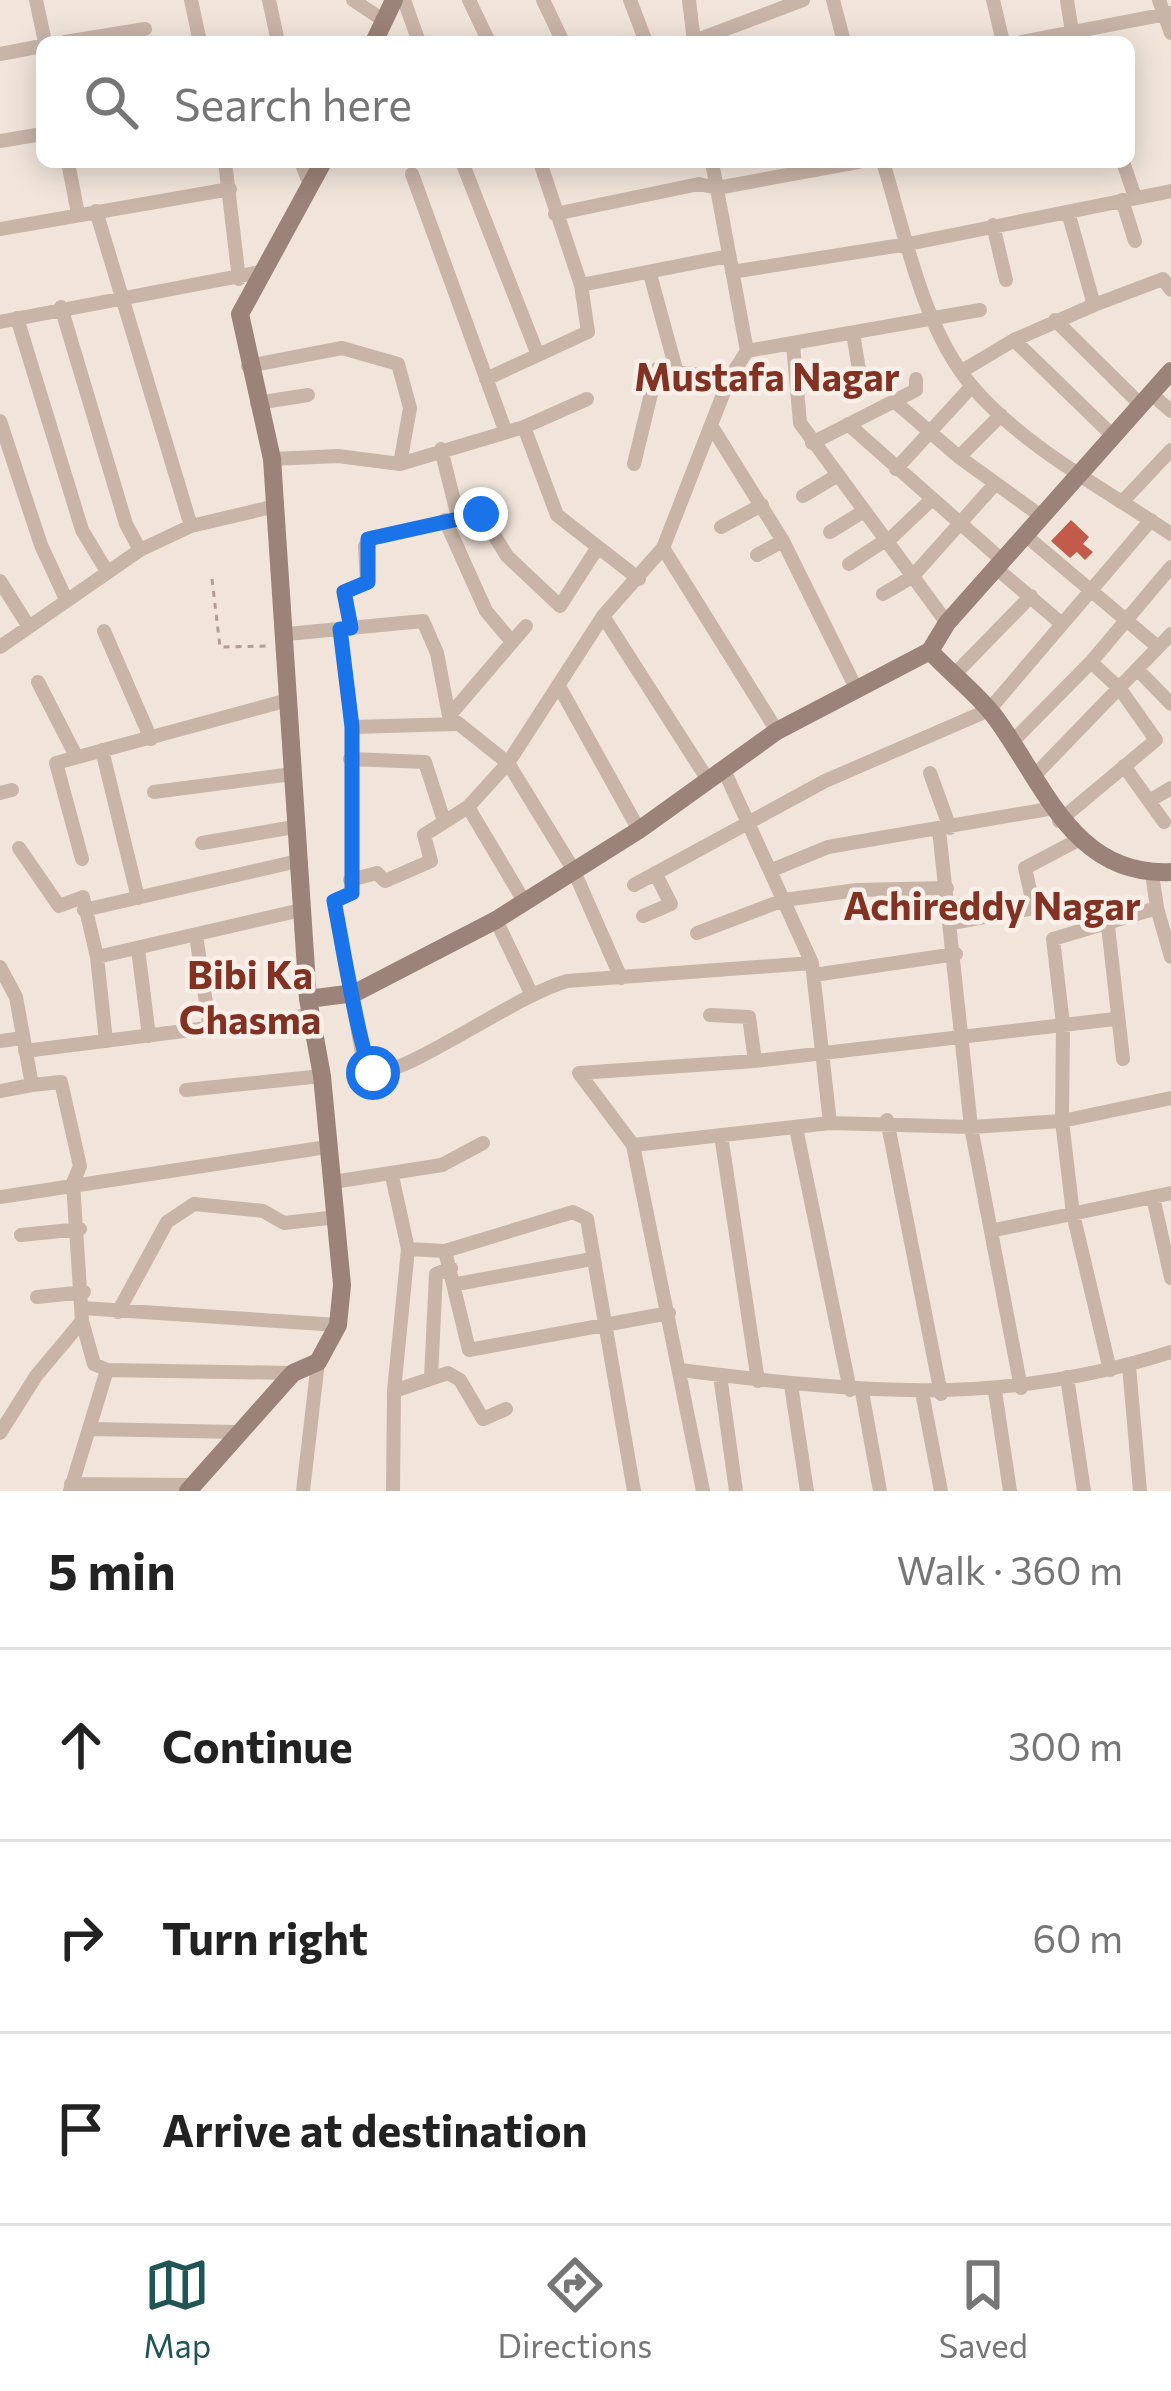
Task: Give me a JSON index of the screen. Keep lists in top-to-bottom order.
{
  "districts": ["Mustafa Nagar", "Achireddy Nagar", "Bibi Ka Chasma"],
  "page": {
    "search": "Search here",
    "heading": ["5 min", "Walk · 360 m"],
    "list": [
      ["Continue", "300 m"],
      ["Turn right", "60 m"],
      "Arrive at destination"
    ],
    "nav": ["Map", "Directions", "Saved"]
  }
}
